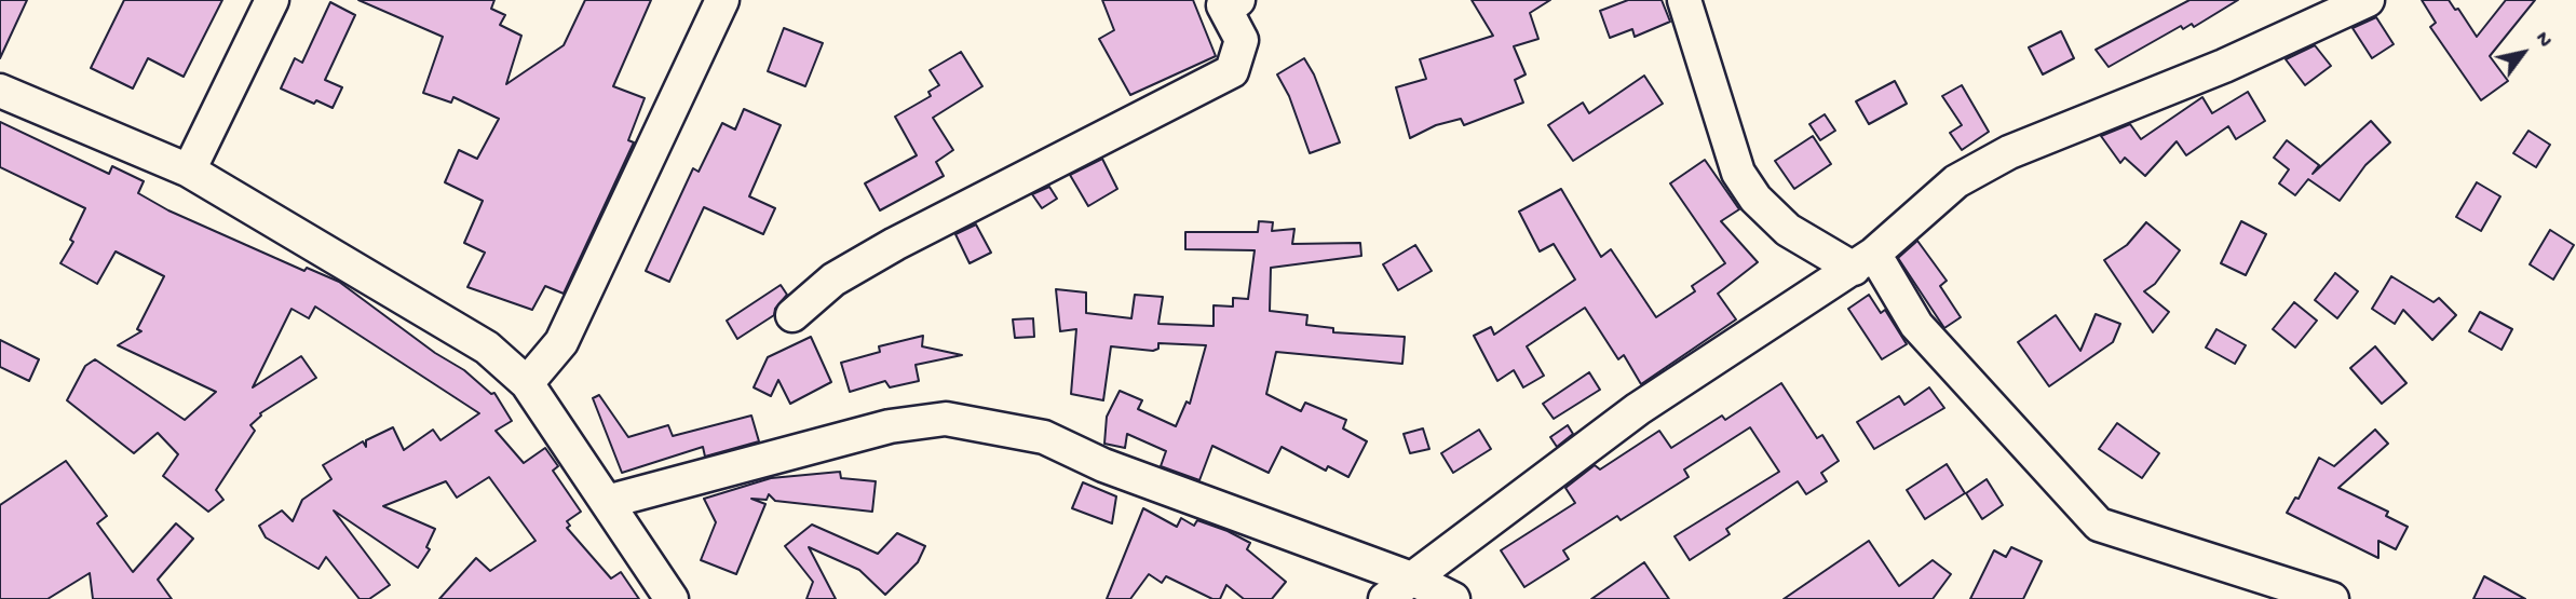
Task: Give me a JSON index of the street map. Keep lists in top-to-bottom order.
{
  "north": "top right"
}
